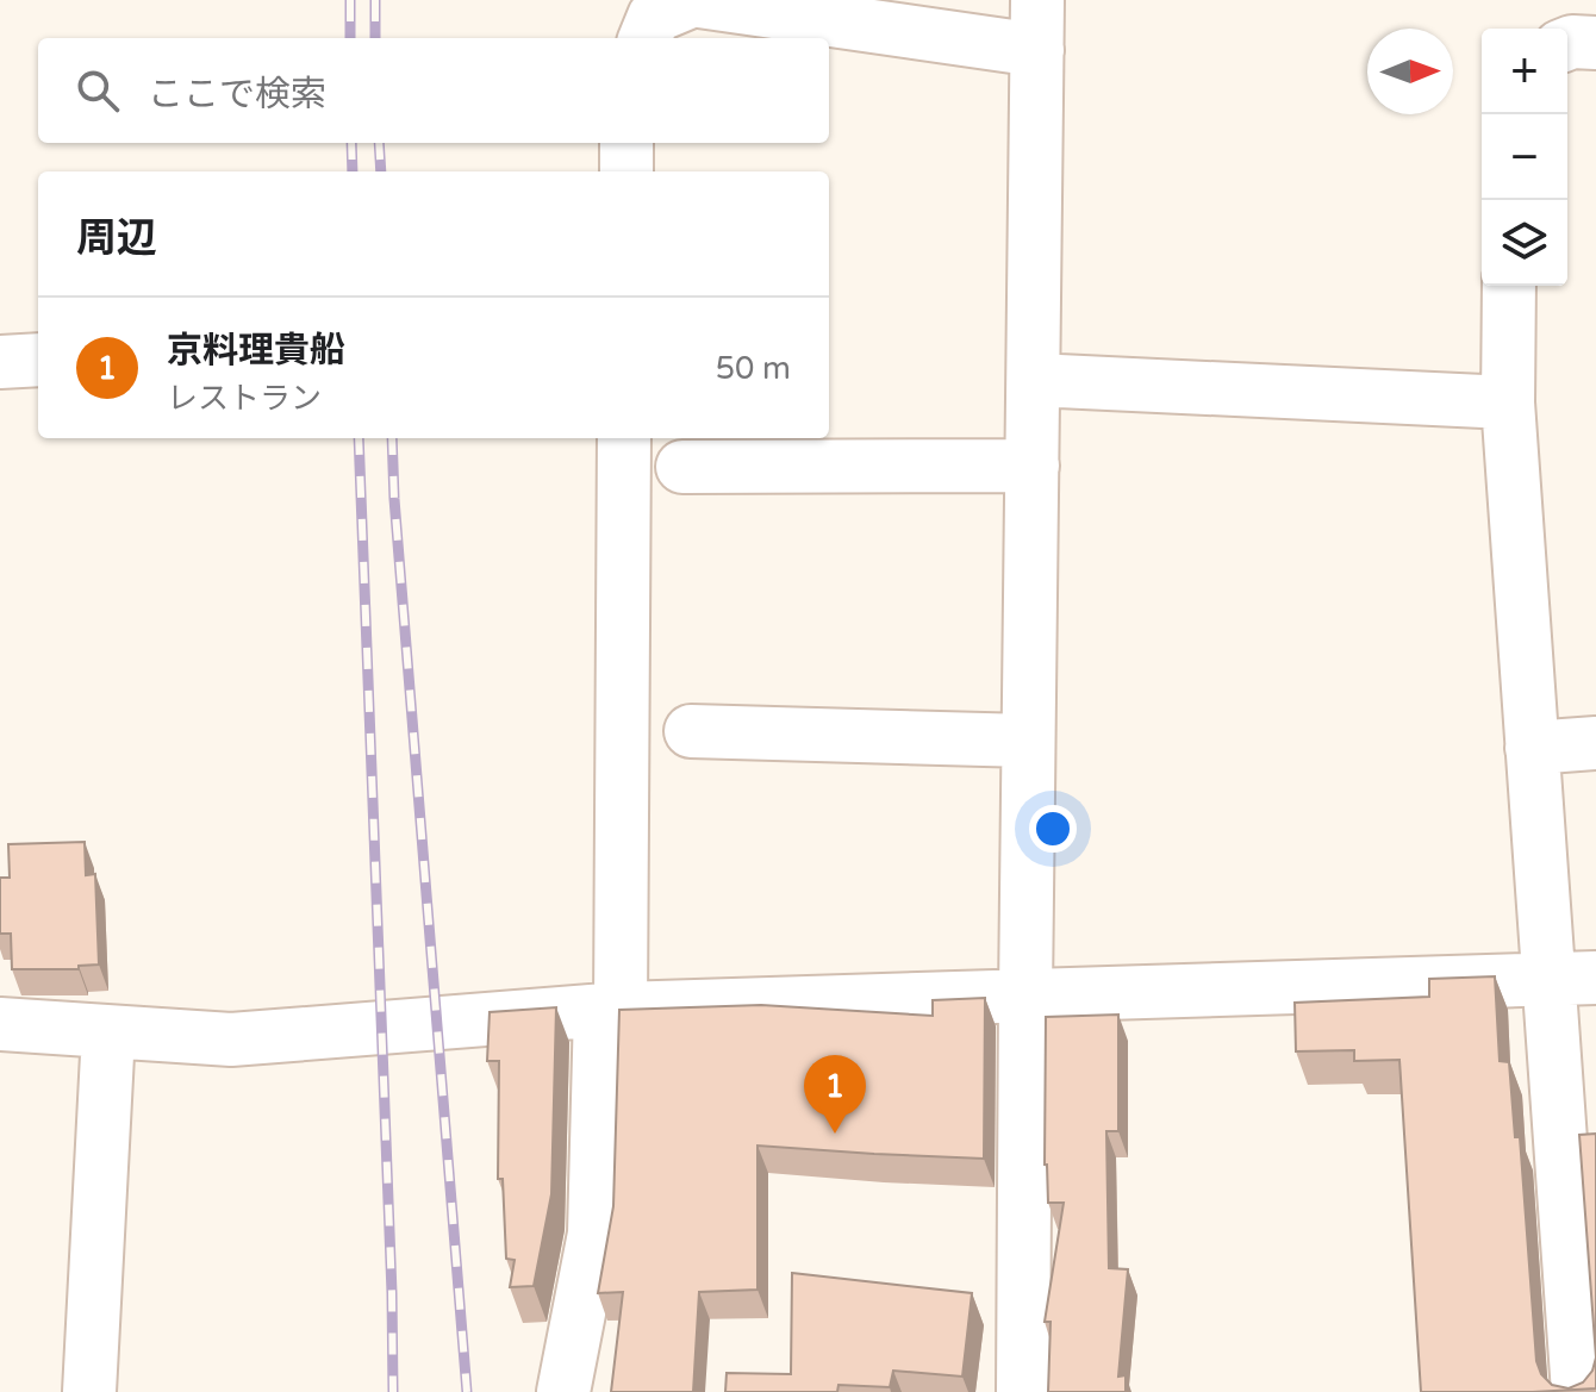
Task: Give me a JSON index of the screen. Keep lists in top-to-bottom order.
{
  "north": "right",
  "page": {
    "map_buttons": ["+", "−"],
    "search": "ここで検索",
    "heading": "周辺",
    "list": [
      {
        "mark": "1",
        "name": "京料理貴船",
        "note": "レストラン",
        "value": "50 m"
      }
    ],
    "pins": "1"
  }
}
